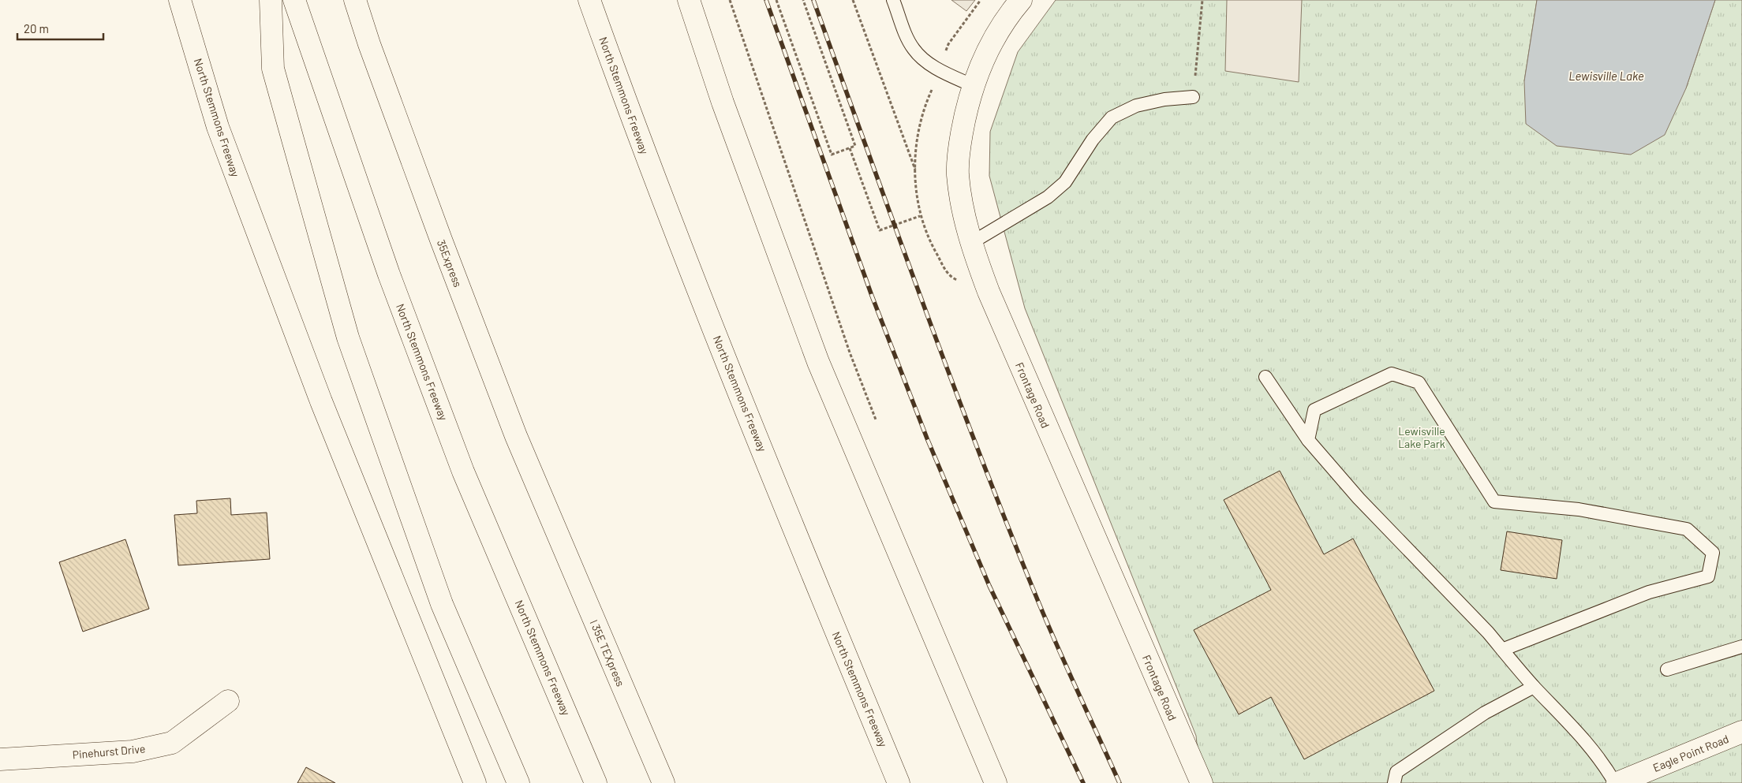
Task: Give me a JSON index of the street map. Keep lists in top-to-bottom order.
{
  "streets": {
    "main road": [
      "North Stemmons Freeway",
      "35Express",
      "Frontage Road",
      "I 35E TEXpress",
      "Pinehurst Drive",
      "Eagle Point Road"
    ]
  },
  "crossings": [
    ["35Express", "I 35E TEXpress"]
  ],
  "water": ["Lewisville Lake"],
  "parks": ["Lewisville Lake Park"],
  "scale_bar": "20 m"
}
